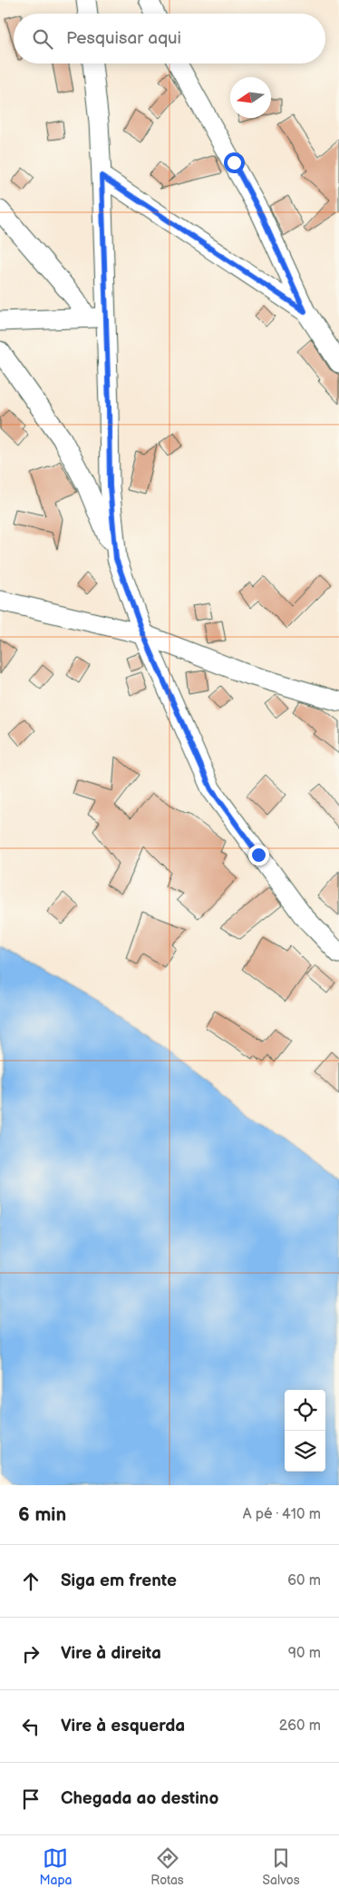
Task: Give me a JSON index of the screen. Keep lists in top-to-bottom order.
{
  "north": "left",
  "page": {
    "search": "Pesquisar aqui",
    "heading": ["6 min", "A pé · 410 m"],
    "list": [
      ["Siga em frente", "60 m"],
      ["Vire à direita", "90 m"],
      ["Vire à esquerda", "260 m"],
      "Chegada ao destino"
    ],
    "nav": ["Mapa", "Rotas", "Salvos"]
  }
}
